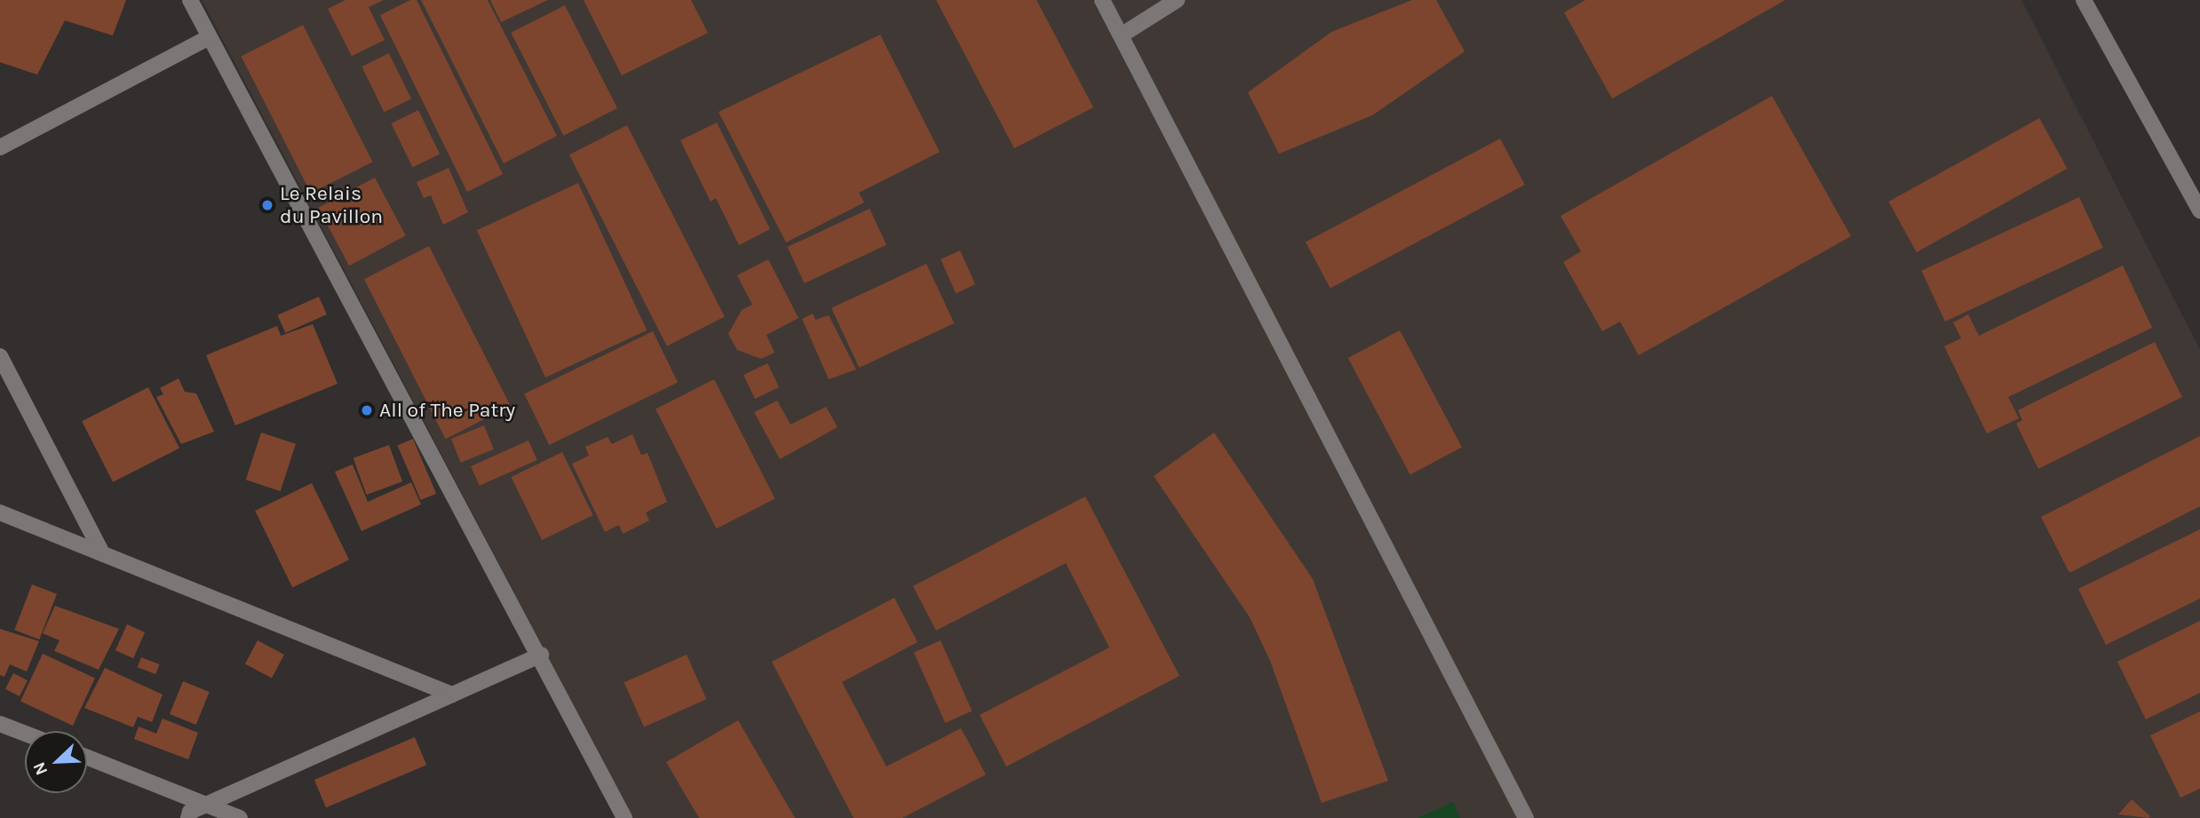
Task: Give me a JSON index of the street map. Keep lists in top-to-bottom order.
{
  "places": ["Le Relais du Pavillon", "All of The Patry"],
  "north": "bottom left"
}
